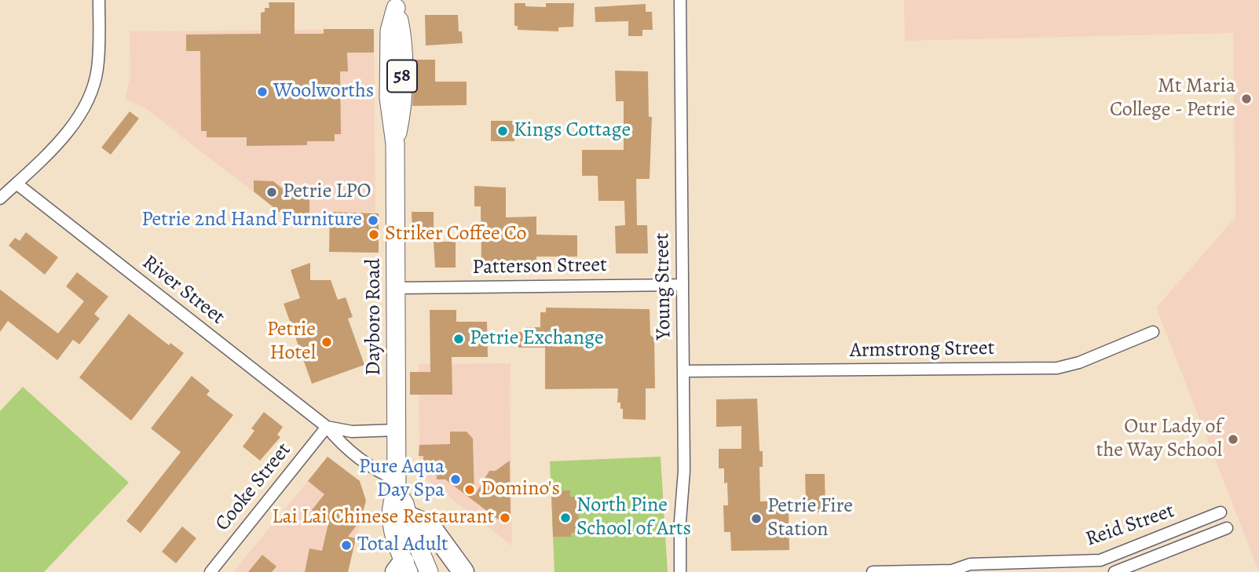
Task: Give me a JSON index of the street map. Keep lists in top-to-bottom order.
{
  "streets": {
    "main road": ["58", "Dayboro Road"],
    "street": [
      "Patterson Street",
      "Young Street",
      "River Street",
      "Armstrong Street",
      "Cooke Street",
      "Reid Street"
    ]
  },
  "crossings": [
    ["Patterson Street", "Young Street"],
    ["Patterson Street", "Dayboro Road"],
    ["Young Street", "Armstrong Street"],
    ["River Street", "Dayboro Road"],
    ["River Street", "Cooke Street"]
  ],
  "places": [
    "Woolworths",
    "Mt Maria College - Petrie",
    "Kings Cottage",
    "Petrie LPO",
    "Petrie 2nd Hand Furniture",
    "Striker Coffee Co",
    "Petrie Exchange",
    "Petrie Hotel",
    "Our Lady of the Way School",
    "Pure Aqua Day Spa",
    "Domino's",
    "Lai Lai Chinese Restaurant",
    "North Pine School of Arts",
    "Petrie Fire Station",
    "Total Adult"
  ]
}
